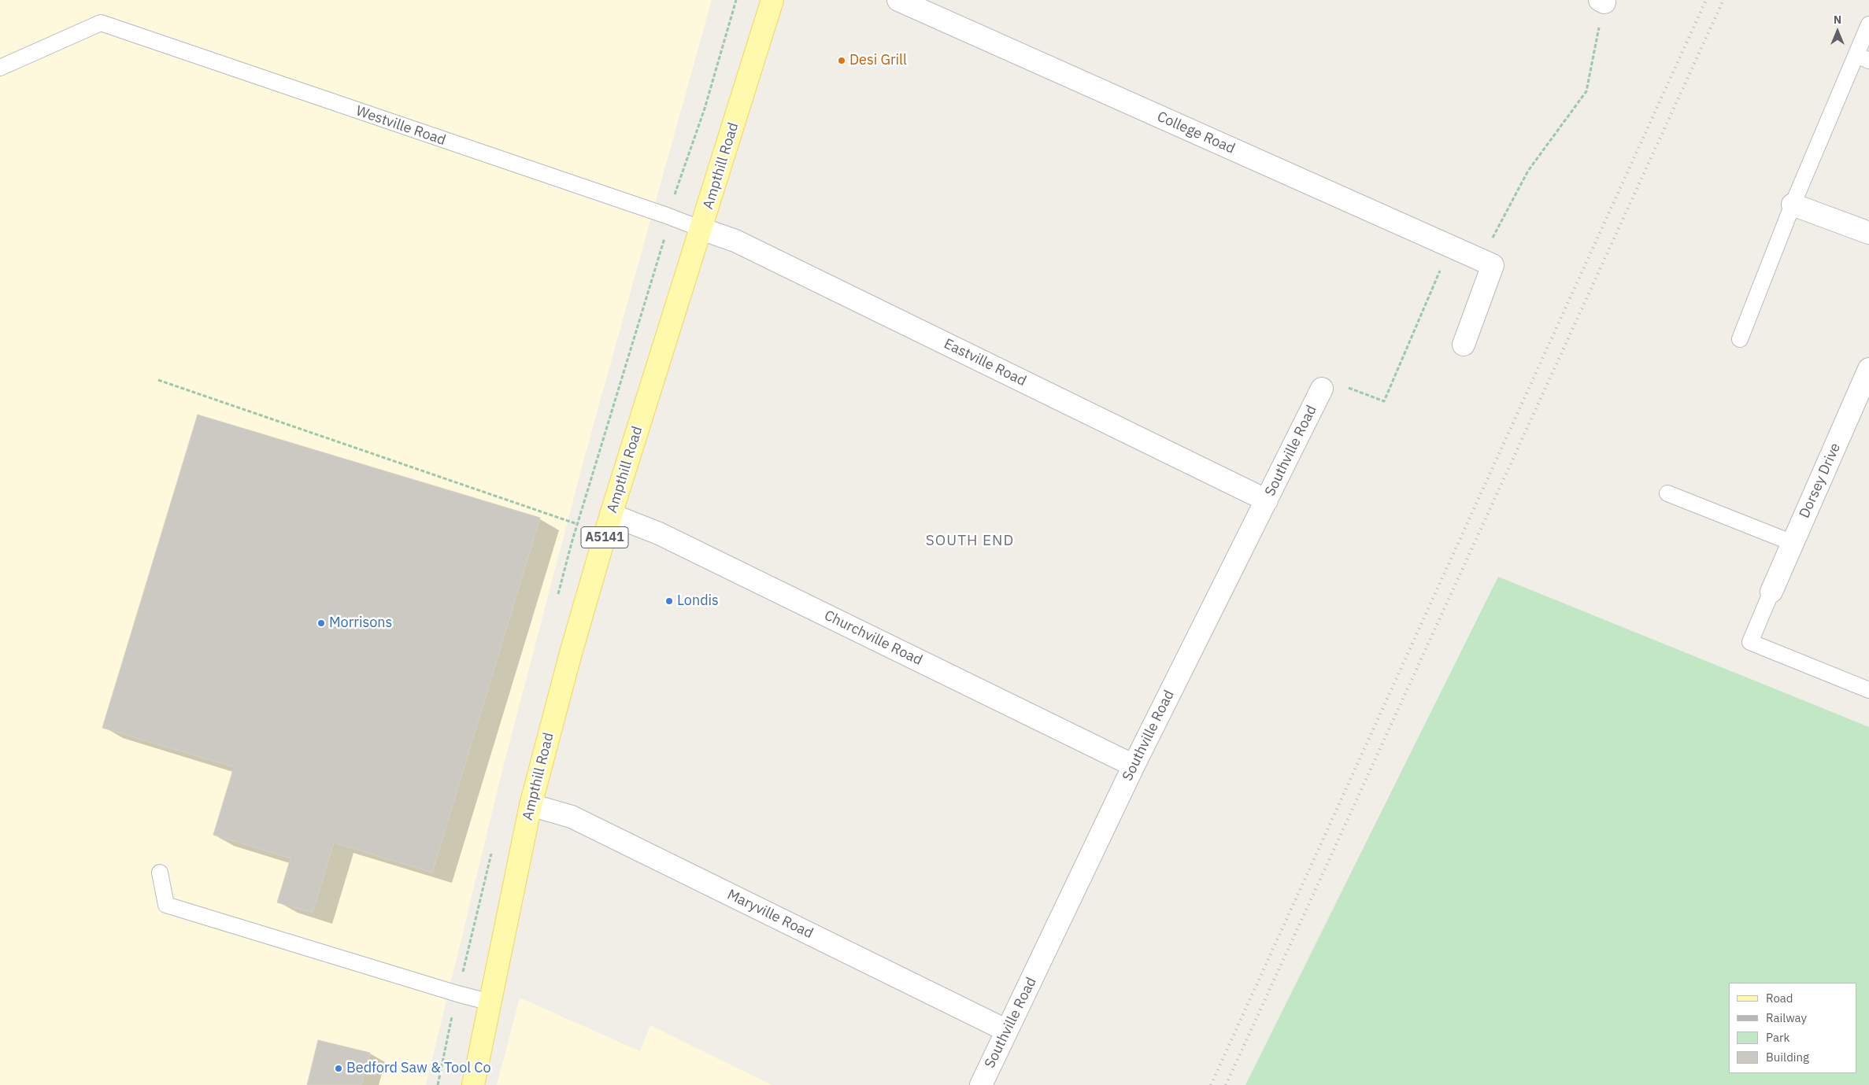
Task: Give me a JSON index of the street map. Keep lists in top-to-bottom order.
{
  "streets": {
    "main road": ["Ampthill Road", "A5141"],
    "street": [
      "College Road",
      "Eastville Road",
      "Southville Road",
      "Dorsey Drive",
      "Churchville Road",
      "Maryville Road"
    ],
    "lane": ["Westville Road"]
  },
  "crossings": [
    ["Westville Road", "Ampthill Road"],
    ["Westville Road", "Eastville Road"],
    ["Ampthill Road", "Eastville Road"],
    ["Ampthill Road", "Churchville Road"],
    ["Ampthill Road", "Maryville Road"],
    ["Eastville Road", "Southville Road"],
    ["Southville Road", "Churchville Road"],
    ["Southville Road", "Maryville Road"]
  ],
  "districts": ["SOUTH END"],
  "places": [
    "Desi Grill",
    "Londis",
    "Morrisons",
    "Bedford Saw & Tool Co"
  ],
  "legend": [
    "Road",
    "Railway",
    "Park",
    "Building"
  ],
  "north": "top"
}
